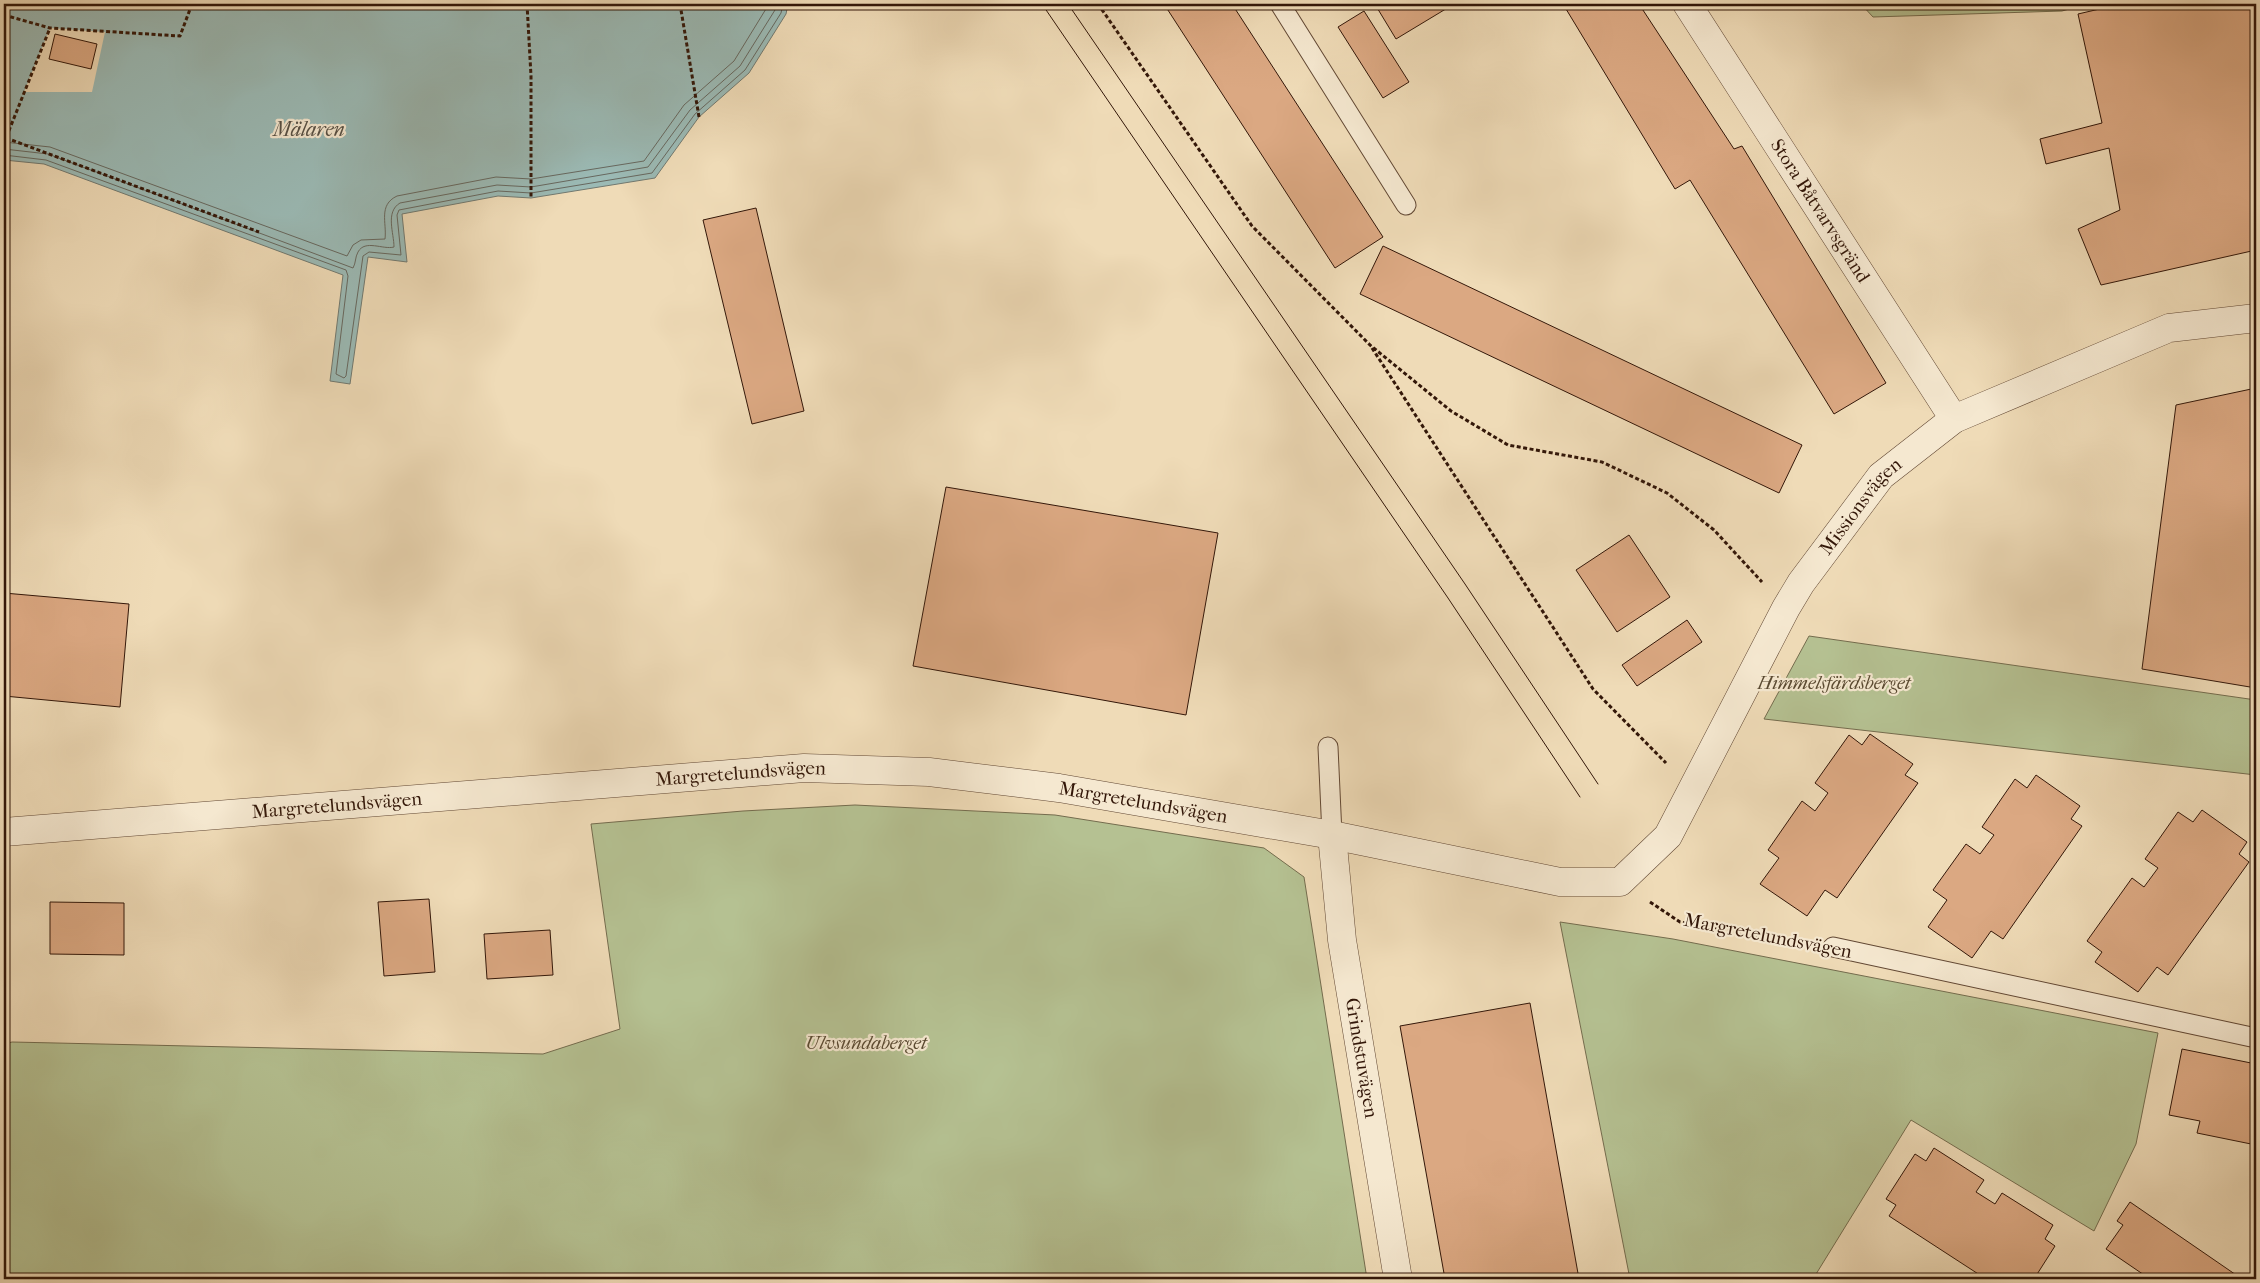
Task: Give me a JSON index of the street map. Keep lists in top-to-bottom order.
{
  "streets": {
    "street": [
      "Stora Båtvarvsgränd",
      "Missionsvägen",
      "Margretelundsvägen",
      "Grindstuvägen"
    ]
  },
  "crossings": [
    ["Stora Båtvarvsgränd", "Missionsvägen"],
    ["Missionsvägen", "Margretelundsvägen"],
    ["Margretelundsvägen", "Grindstuvägen"]
  ],
  "water": ["Mälaren"],
  "parks": ["Himmelsfärdsberget", "Ulvsundaberget"]
}
